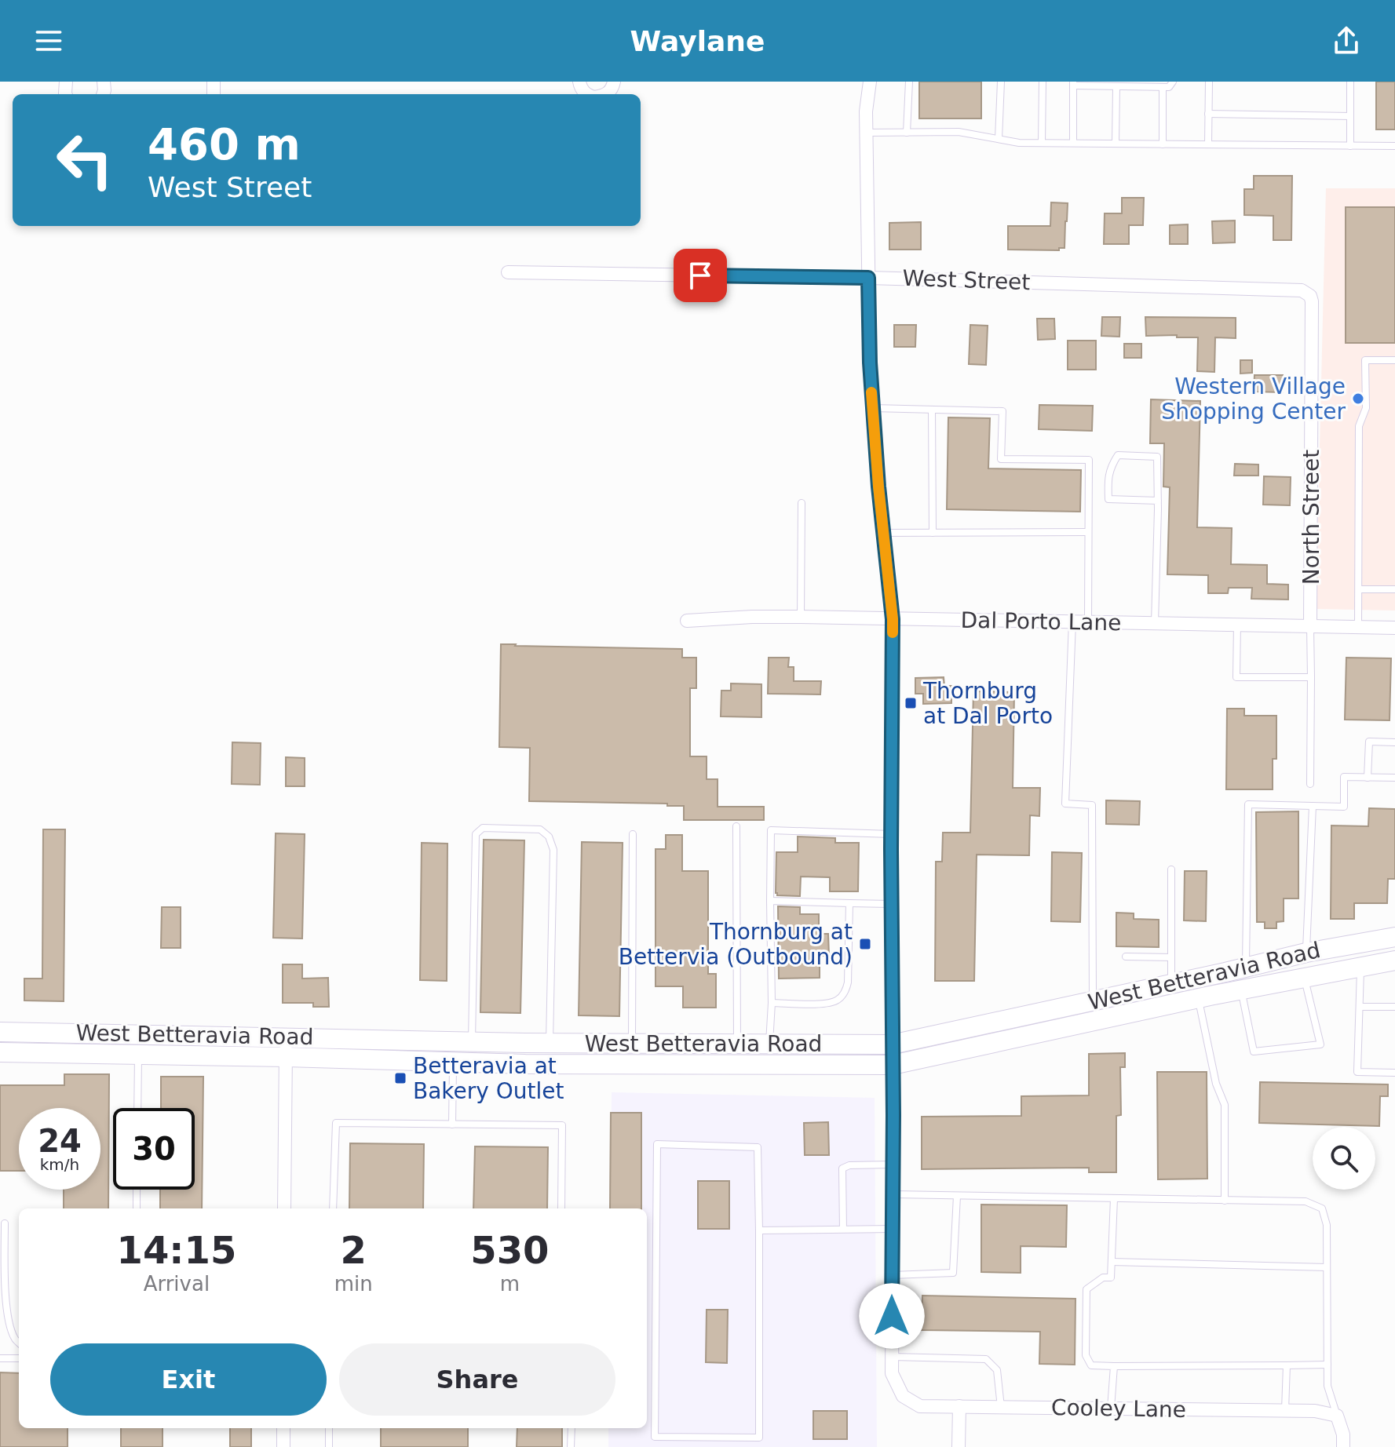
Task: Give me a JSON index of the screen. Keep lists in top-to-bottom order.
{
  "streets": {
    "main road": ["West Betteravia Road"],
    "street": [
      "West Street",
      "North Street",
      "Dal Porto Lane",
      "Cooley Lane"
    ]
  },
  "crossings": [
    ["West Street", "North Street"],
    ["North Street", "Dal Porto Lane"]
  ],
  "places": {
    "other": ["Western Village Shopping Center"],
    "transit": ["Thornburg at Dal Porto", "Thornburg at Bettervia (Outbound)", "Betteravia at Bakery Outlet"]
  },
  "page": {
    "header": "Waylane",
    "turn": ["460 m", "West Street"],
    "speed": "24 km/h",
    "limit": "30",
    "eta": [
      "14:15",
      "Arrival",
      "2",
      "min",
      "530",
      "m"
    ],
    "buttons": ["Exit", "Share"]
  }
}
